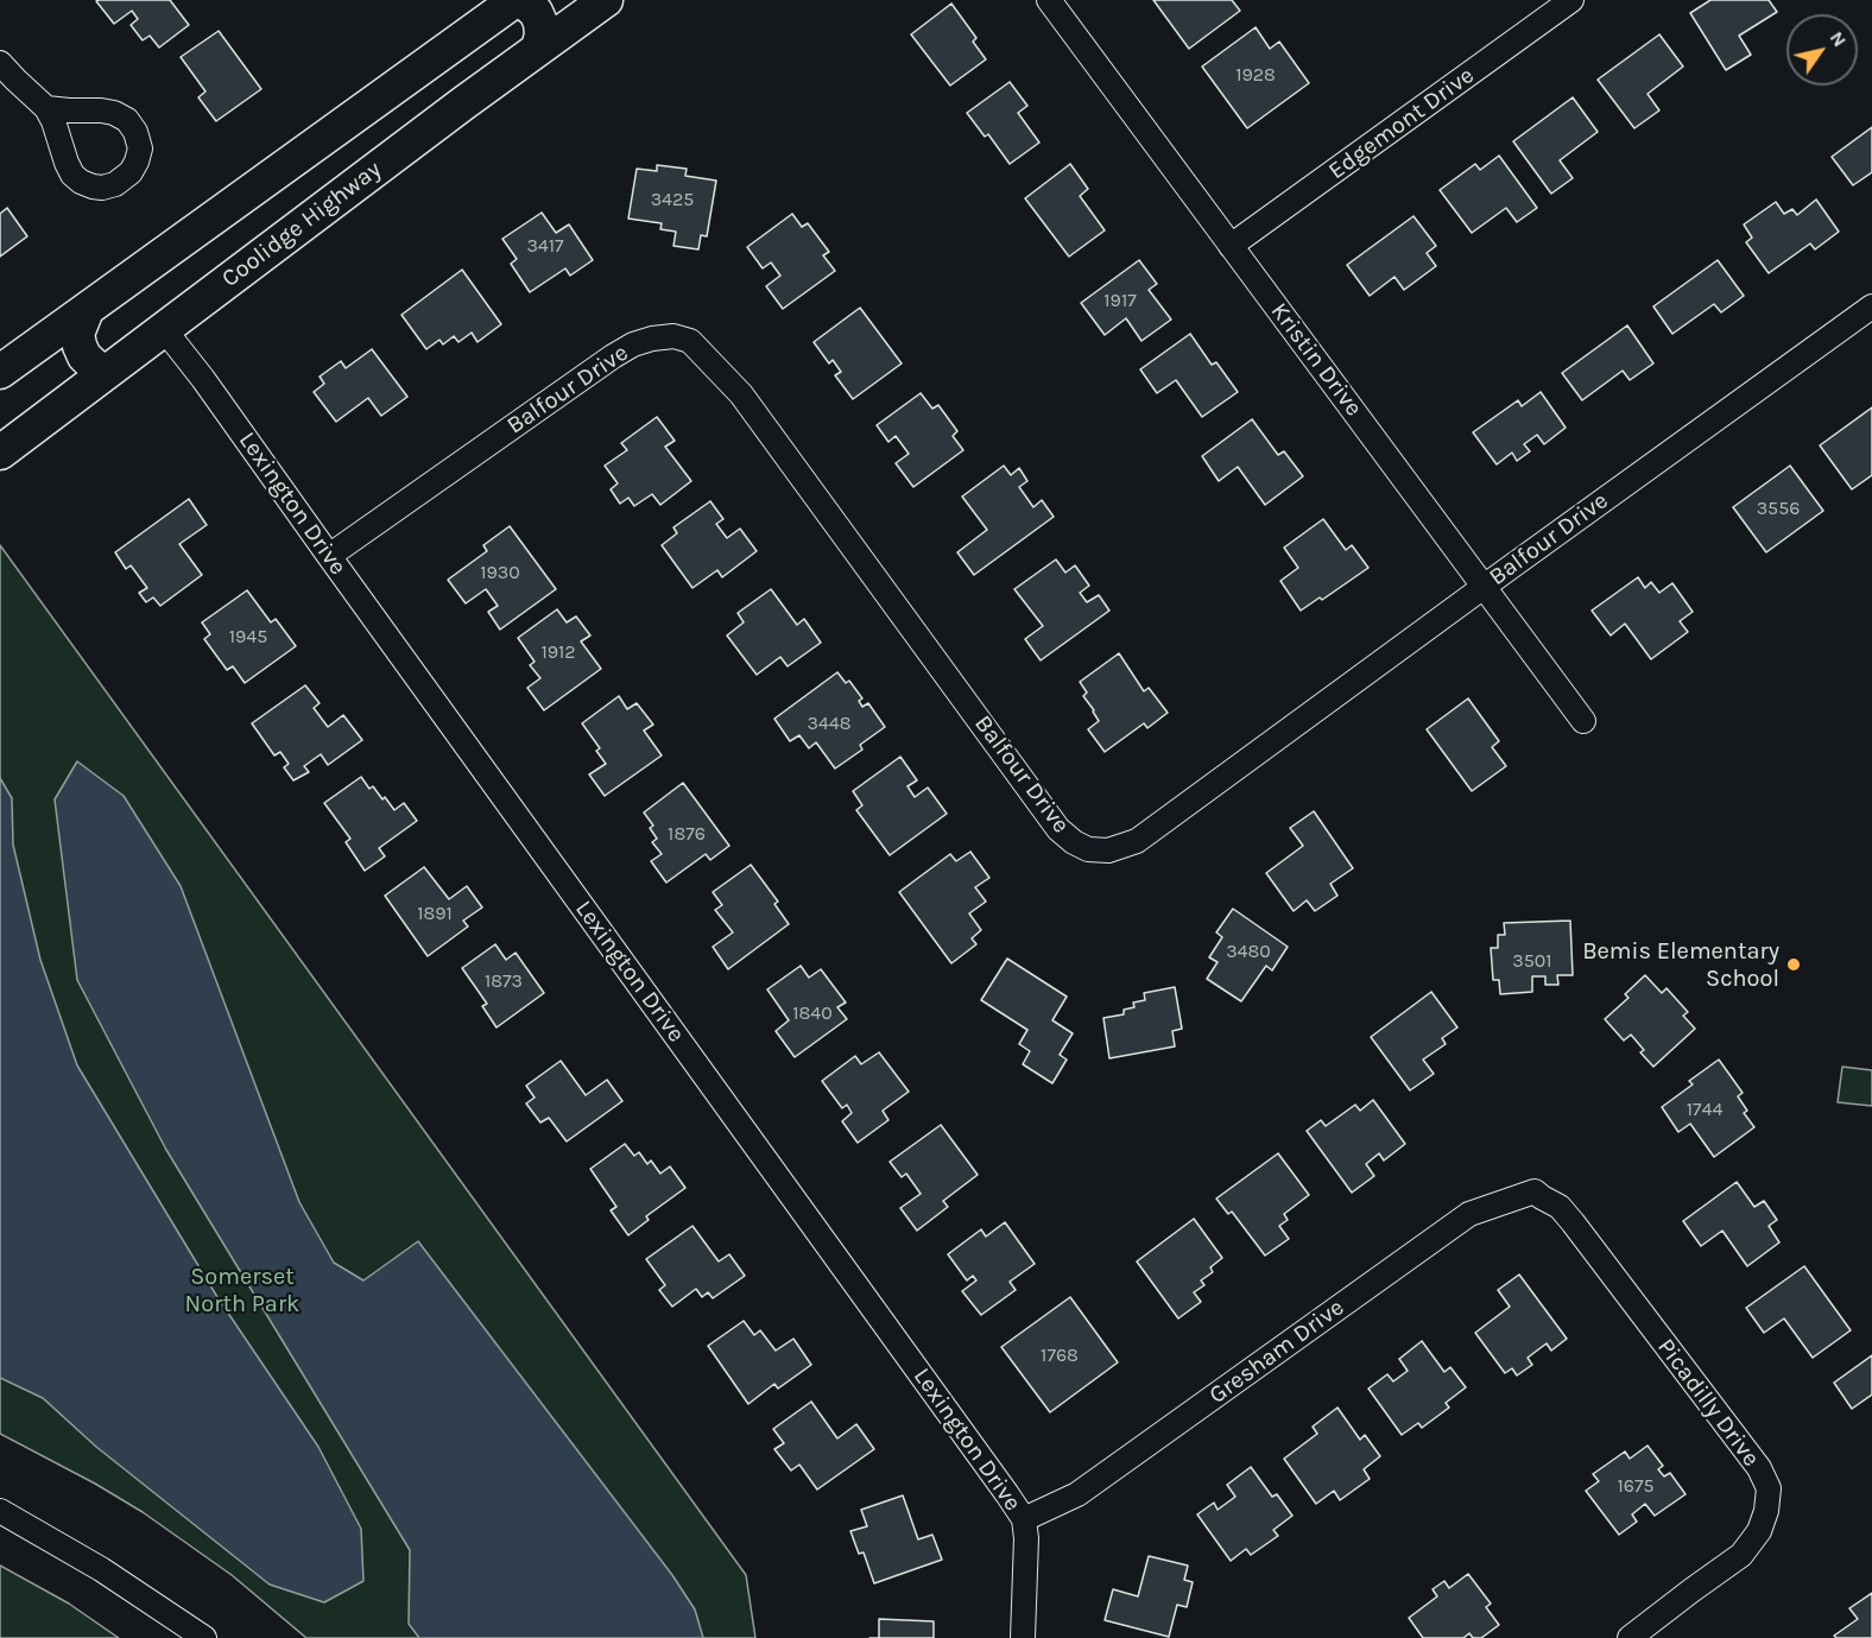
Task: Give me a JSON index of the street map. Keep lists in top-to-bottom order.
{
  "streets": {
    "main road": ["Coolidge Highway"],
    "street": [
      "Edgemont Drive",
      "Kristin Drive",
      "Balfour Drive",
      "Lexington Drive",
      "Gresham Drive",
      "Picadilly Drive"
    ]
  },
  "crossings": [
    ["Edgemont Drive", "Kristin Drive"],
    ["Coolidge Highway", "Lexington Drive"],
    ["Kristin Drive", "Balfour Drive"],
    ["Balfour Drive", "Lexington Drive"],
    ["Lexington Drive", "Gresham Drive"],
    ["Gresham Drive", "Picadilly Drive"]
  ],
  "parks": ["Somerset North Park"],
  "places": ["Bemis Elementary School"],
  "house_numbers": [
    "1928",
    "3425",
    "3417",
    "1917",
    "3556",
    "1930",
    "1945",
    "1912",
    "3448",
    "1876",
    "1891",
    "3480",
    "3501",
    "1873",
    "1840",
    "1744",
    "1768",
    "1675"
  ],
  "north": "top right"
}
